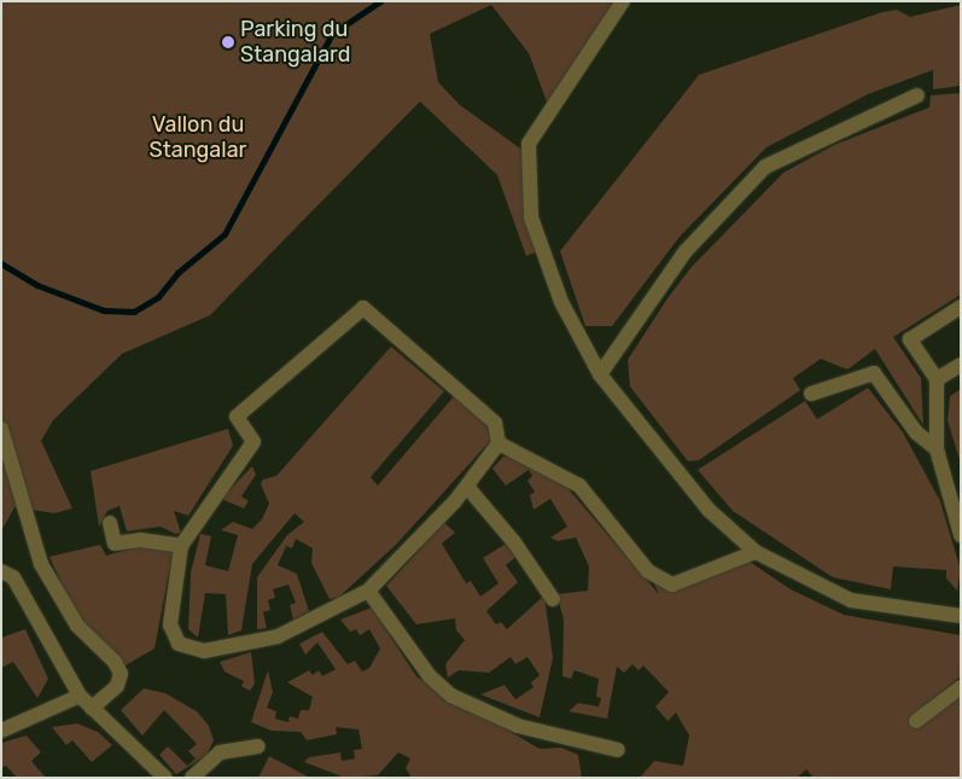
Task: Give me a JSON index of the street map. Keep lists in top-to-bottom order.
{
  "parks": ["Vallon du Stangalar"],
  "places": ["Parking du Stangalard"]
}
